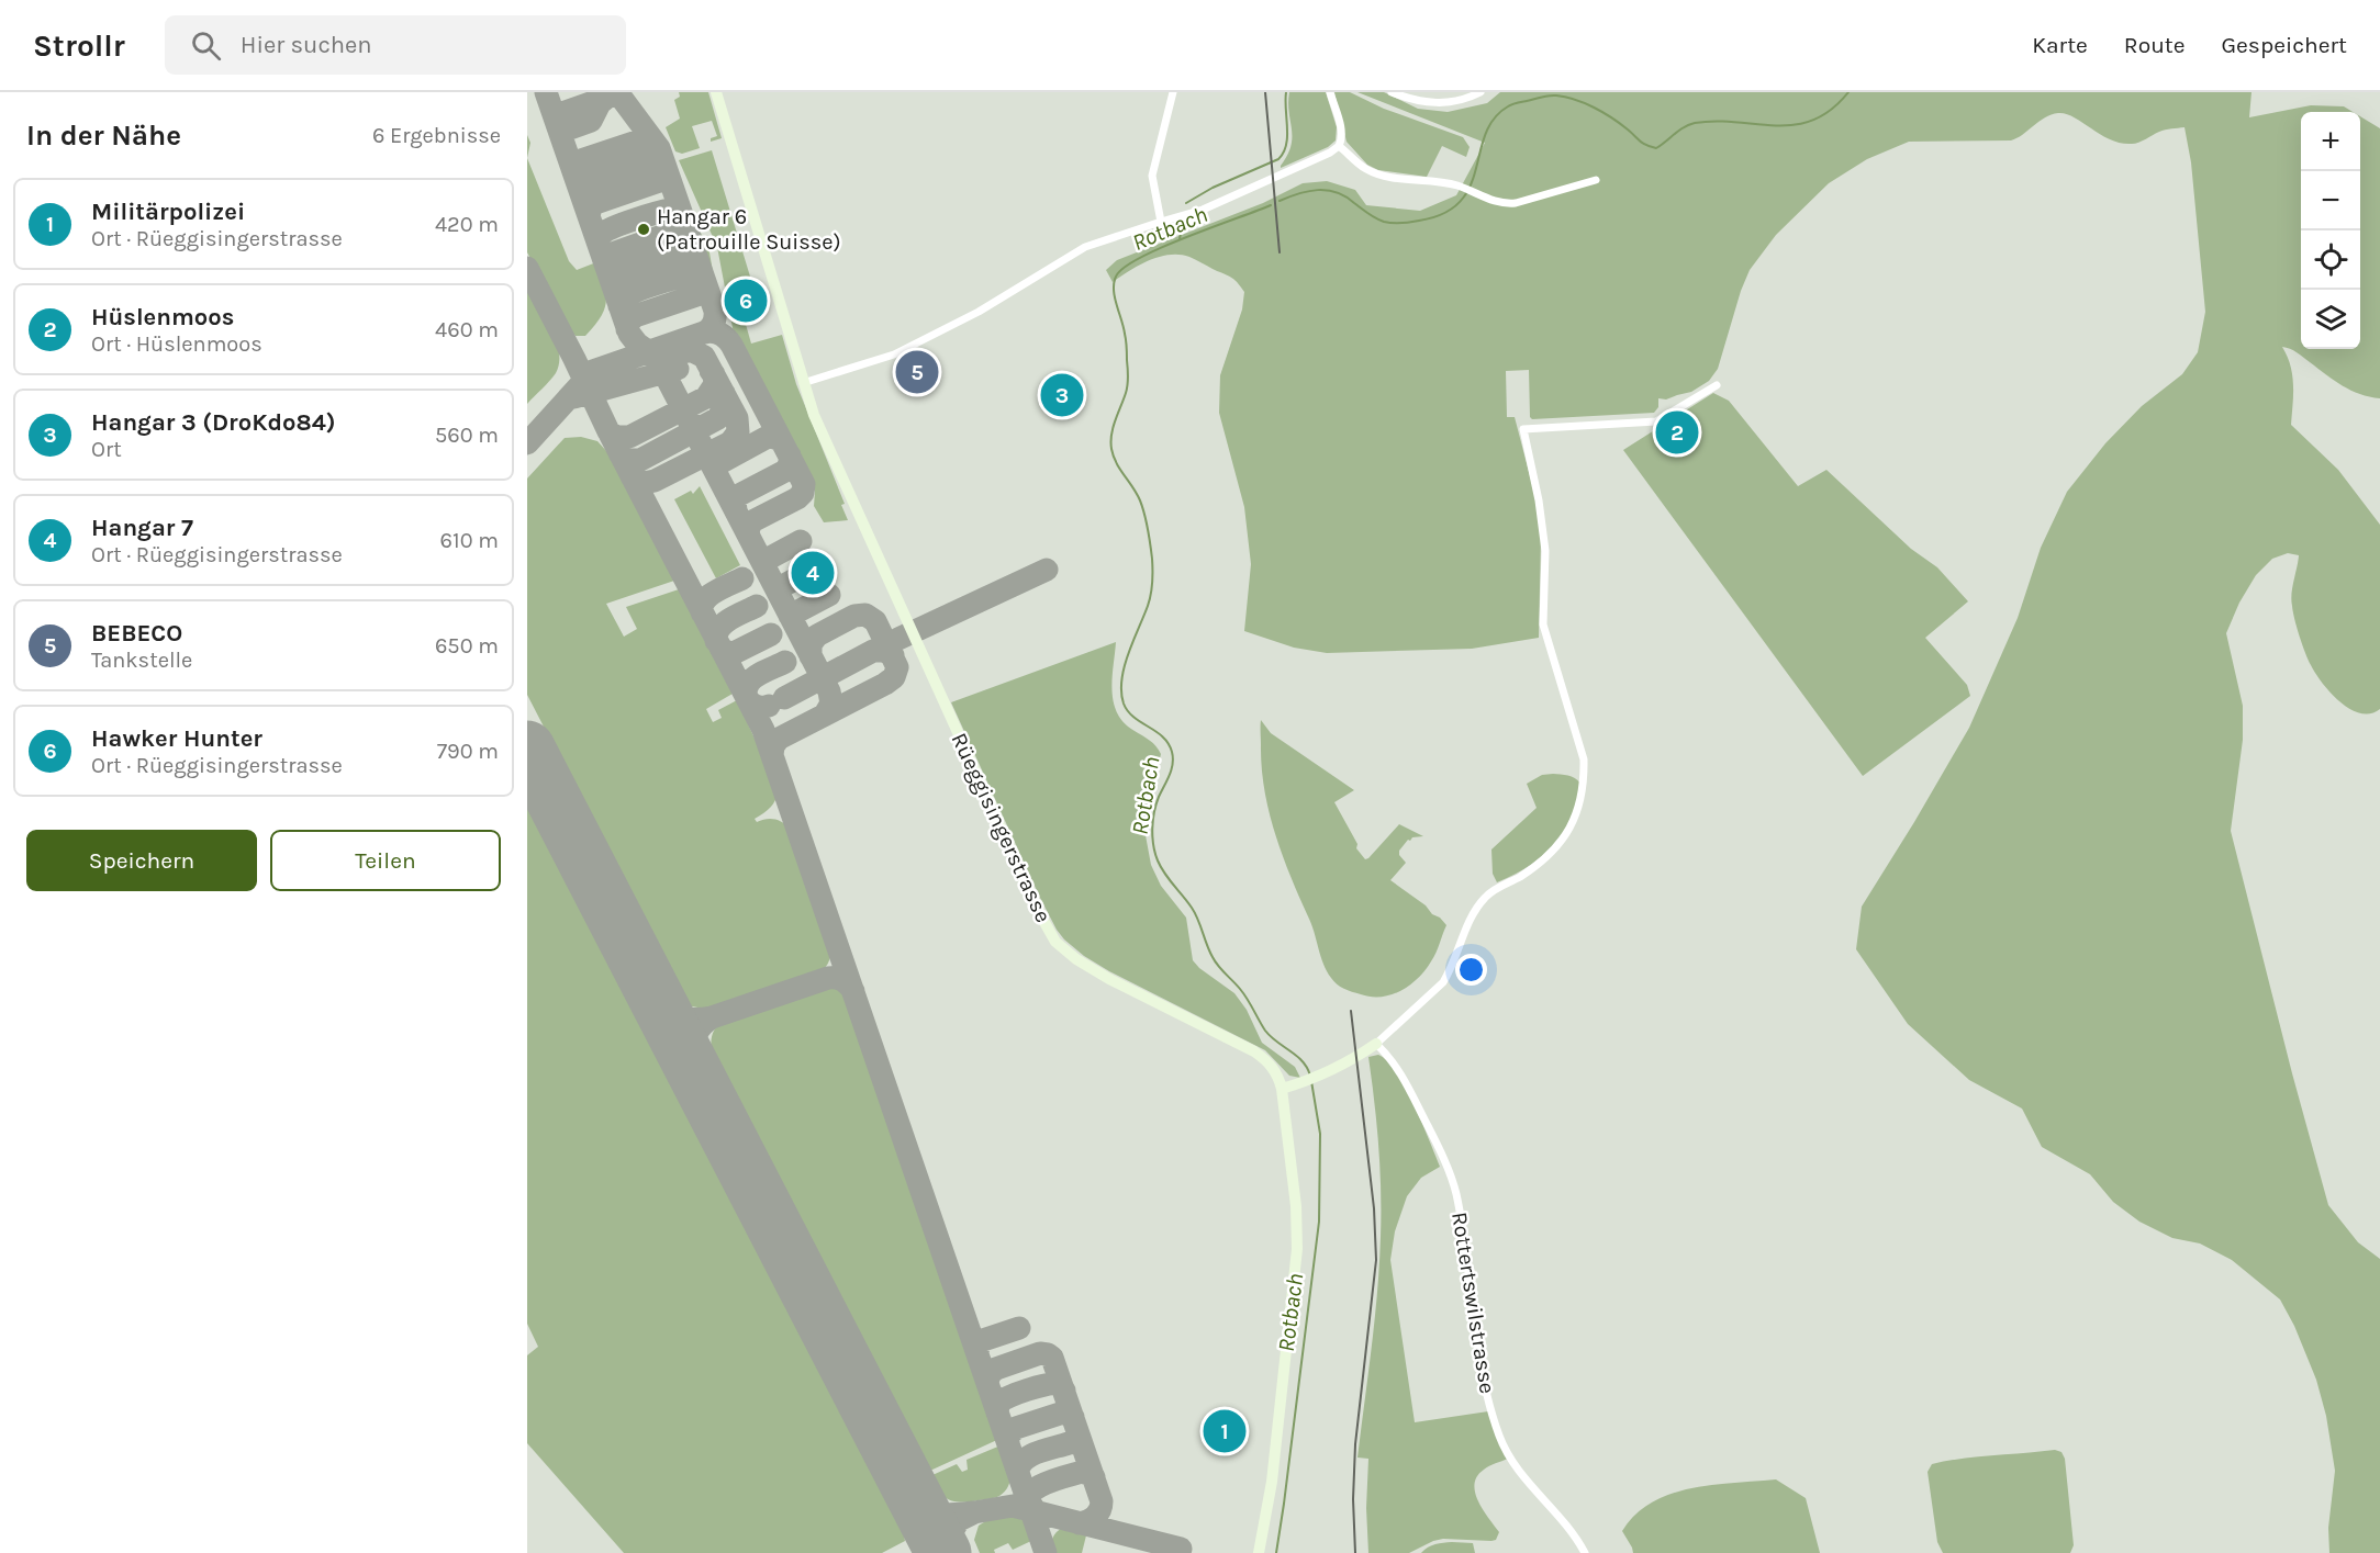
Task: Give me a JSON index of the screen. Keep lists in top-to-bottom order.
{
  "streets": {
    "main road": ["Rüeggisingerstrasse"],
    "street": ["Rottertswilstrasse"]
  },
  "water": ["Rotbach"],
  "places": ["Hangar 6 (Patrouille Suisse)"],
  "page": {
    "header": "Strollr",
    "search": "Hier suchen",
    "nav": ["Karte", "Route", "Gespeichert"],
    "heading": ["In der Nähe", "6 Ergebnisse"],
    "map_buttons": ["+", "−"],
    "list": [
      {
        "mark": "1",
        "name": "Militärpolizei",
        "note": "Ort · Rüeggisingerstrasse",
        "value": "420 m"
      },
      {
        "mark": "2",
        "name": "Hüslenmoos",
        "note": "Ort · Hüslenmoos",
        "value": "460 m"
      },
      {
        "mark": "3",
        "name": "Hangar 3 (DroKdo84)",
        "note": "Ort",
        "value": "560 m"
      },
      {
        "mark": "4",
        "name": "Hangar 7",
        "note": "Ort · Rüeggisingerstrasse",
        "value": "610 m"
      },
      {
        "mark": "5",
        "name": "BEBECO",
        "note": "Tankstelle",
        "value": "650 m"
      },
      {
        "mark": "6",
        "name": "Hawker Hunter",
        "note": "Ort · Rüeggisingerstrasse",
        "value": "790 m"
      }
    ],
    "pins": [
      "6",
      "5",
      "3",
      "2",
      "4",
      "1"
    ],
    "buttons": ["Speichern", "Teilen"]
  }
}
